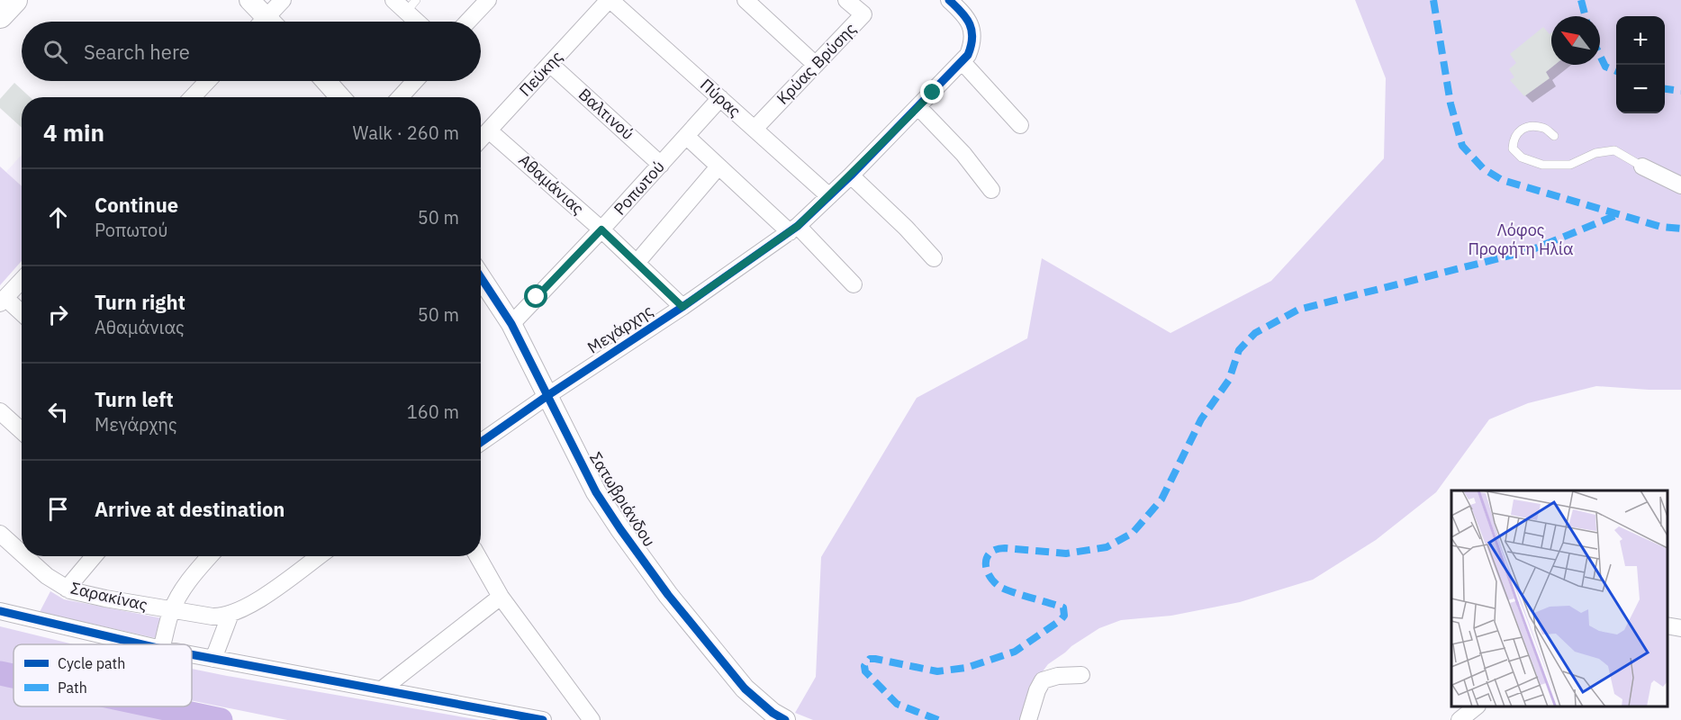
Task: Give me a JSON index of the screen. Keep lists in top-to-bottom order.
{
  "streets": {
    "street": [
      "Κρύας Βρύσης",
      "Πεύκης",
      "Πύρας",
      "Βαλτινού",
      "Αθαμάνιας",
      "Ροπωτού",
      "Μεγάρχης",
      "Σατωβριάνδου",
      "Σαρακίνας"
    ]
  },
  "crossings": [
    ["Κρύας Βρύσης", "Πύρας"],
    ["Πεύκης", "Πύρας"],
    ["Πεύκης", "Βαλτινού"],
    ["Πεύκης", "Αθαμάνιας"],
    ["Πύρας", "Ροπωτού"],
    ["Πύρας", "Μεγάρχης"],
    ["Βαλτινού", "Ροπωτού"],
    ["Αθαμάνιας", "Ροπωτού"],
    ["Αθαμάνιας", "Μεγάρχης"],
    ["Ροπωτού", "Σατωβριάνδου"],
    ["Μεγάρχης", "Σατωβριάνδου"]
  ],
  "parks": ["Λόφος Προφήτη Ηλία"],
  "legend": ["Cycle path", "Path"],
  "north": "top left",
  "page": {
    "map_buttons": ["+", "−"],
    "search": "Search here",
    "heading": ["4 min", "Walk · 260 m"],
    "list": [
      ["Continue", "Ροπωτού", "50 m"],
      ["Turn right", "Αθαμάνιας", "50 m"],
      ["Turn left", "Μεγάρχης", "160 m"],
      "Arrive at destination"
    ]
  }
}
